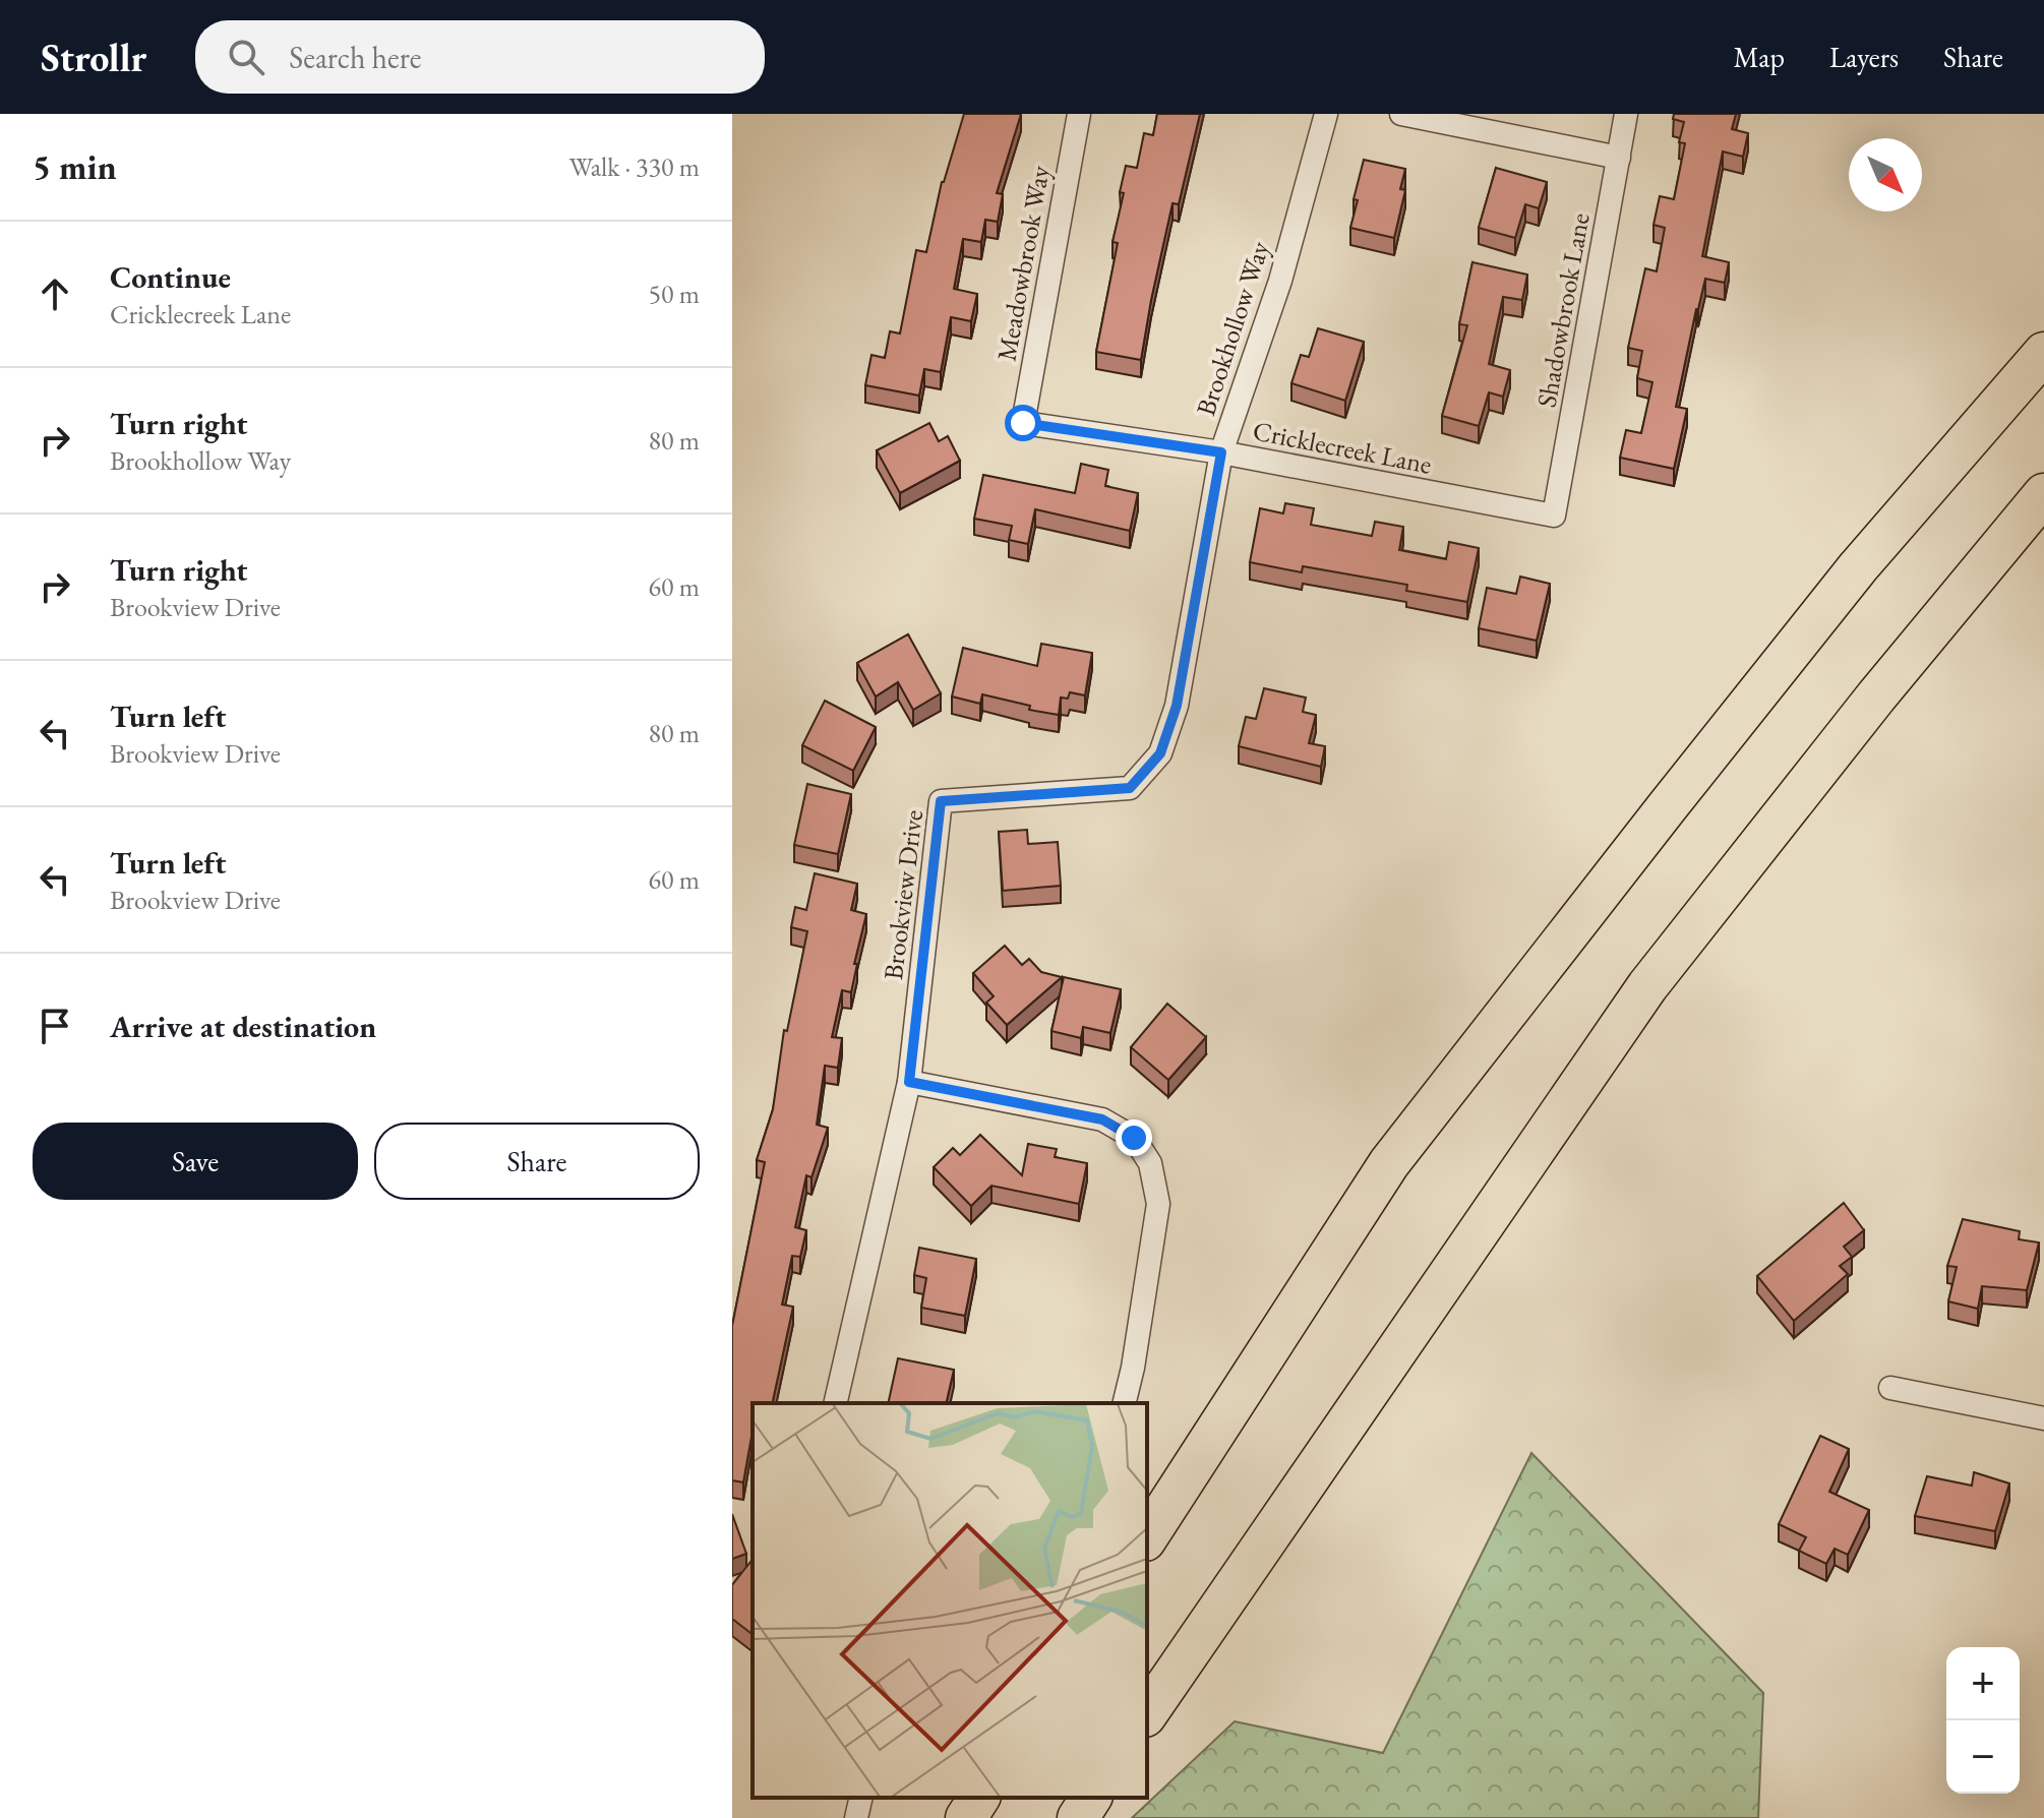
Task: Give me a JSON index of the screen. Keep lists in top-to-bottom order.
{
  "streets": {
    "street": [
      "Meadowbrook Way",
      "Shadowbrook Lane",
      "Brookhollow Way",
      "Cricklecreek Lane",
      "Brookview Drive"
    ]
  },
  "crossings": [
    ["Meadowbrook Way", "Cricklecreek Lane"],
    ["Shadowbrook Lane", "Cricklecreek Lane"],
    ["Brookhollow Way", "Cricklecreek Lane"],
    ["Brookhollow Way", "Brookview Drive"]
  ],
  "north": "bottom right",
  "page": {
    "header": "Strollr",
    "search": "Search here",
    "nav": ["Map", "Layers", "Share"],
    "heading": ["5 min", "Walk · 330 m"],
    "list": [
      ["Continue", "Cricklecreek Lane", "50 m"],
      ["Turn right", "Brookhollow Way", "80 m"],
      ["Turn right", "Brookview Drive", "60 m"],
      ["Turn left", "Brookview Drive", "80 m"],
      ["Turn left", "Brookview Drive", "60 m"],
      "Arrive at destination"
    ],
    "buttons": ["Save", "Share"],
    "map_buttons": ["+", "−"]
  }
}
